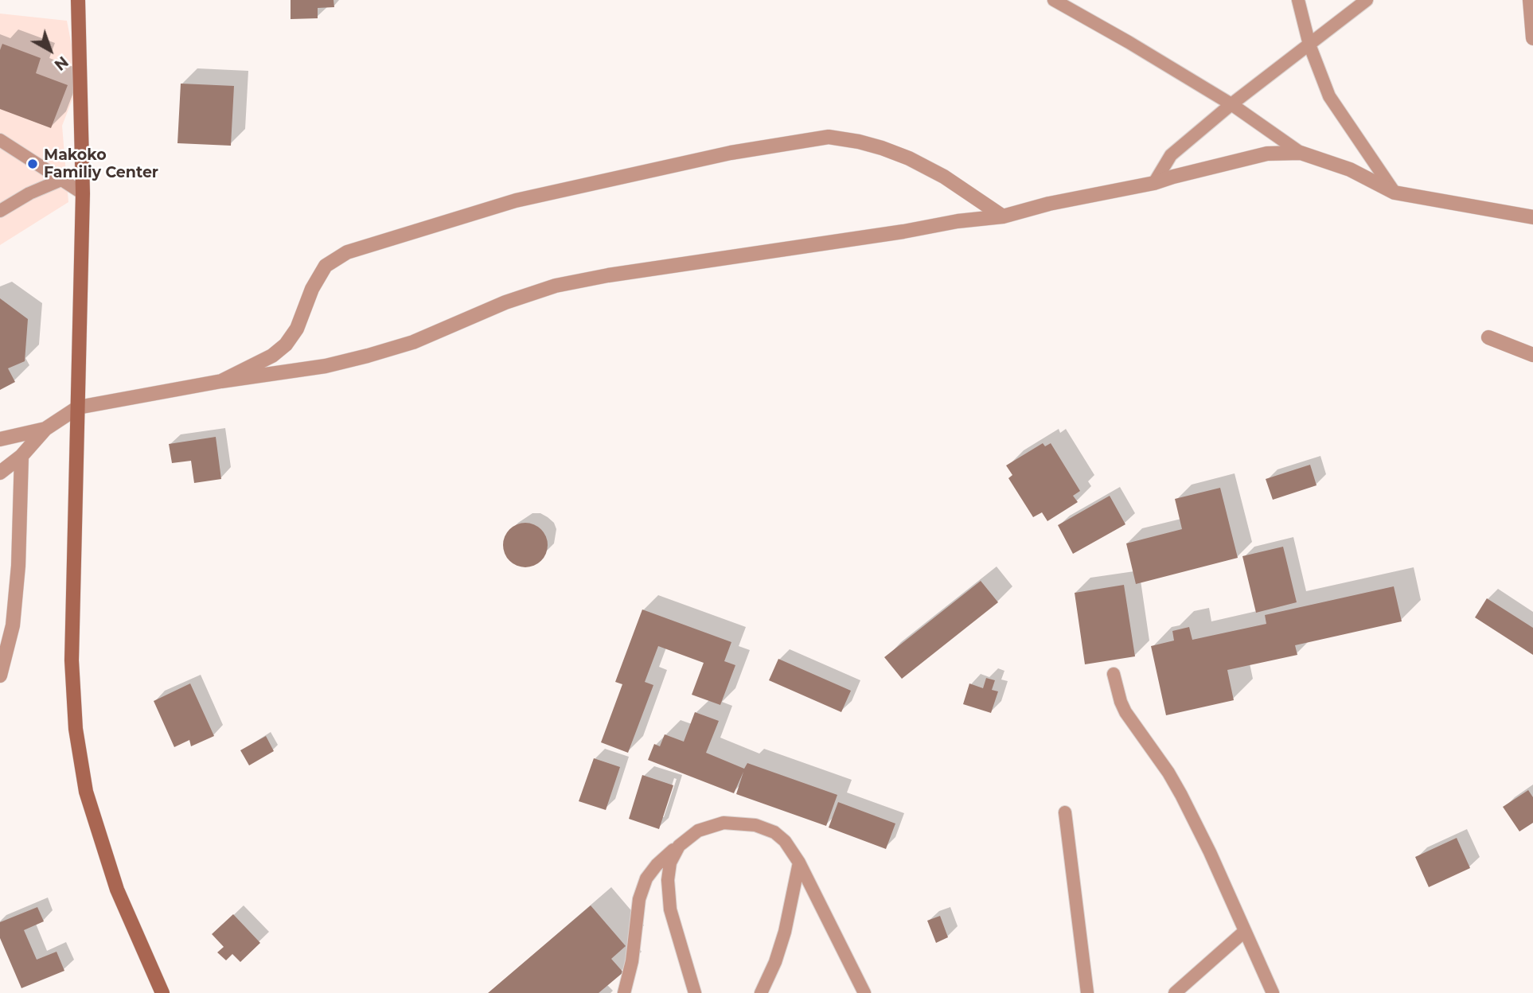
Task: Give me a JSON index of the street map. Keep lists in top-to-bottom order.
{
  "places": ["Makoko Familiy Center"],
  "north": "bottom right"
}
